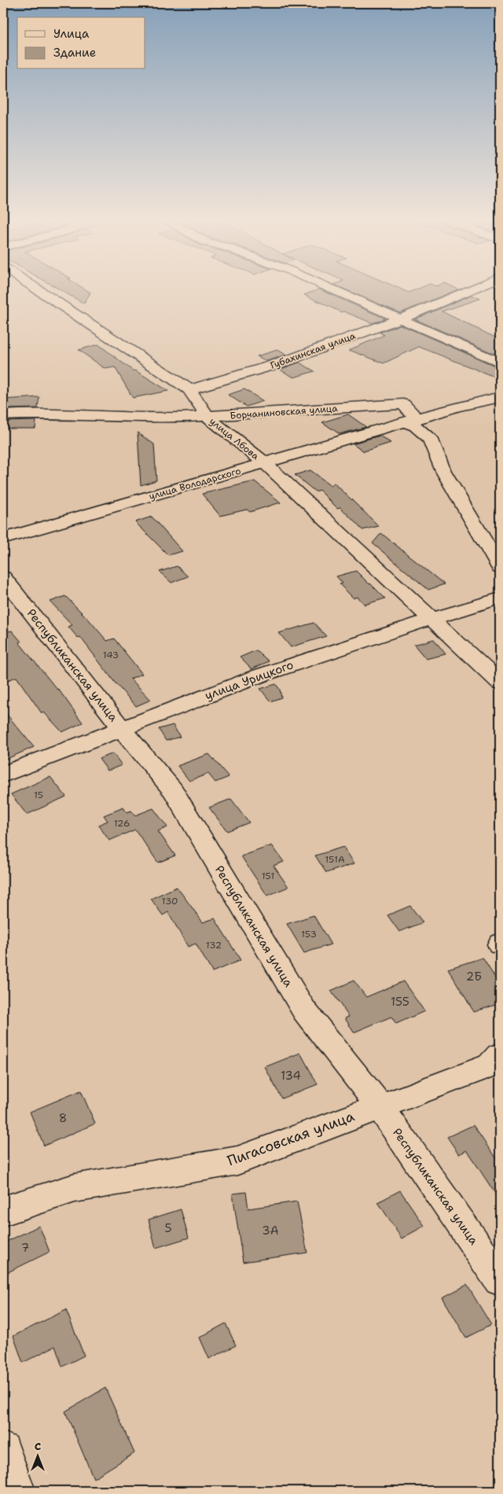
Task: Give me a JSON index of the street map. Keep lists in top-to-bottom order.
{
  "streets": {
    "street": [
      "Губахинская улица",
      "Борчаниновская улица",
      "улица Лбова",
      "улица Володарского",
      "Республиканская улица",
      "улица Урицкого",
      "Пигасовская улица"
    ]
  },
  "crossings": [
    ["Губахинская улица", "улица Лбова"],
    ["Борчаниновская улица", "улица Лбова"],
    ["Борчаниновская улица", "улица Володарского"],
    ["улица Лбова", "улица Володарского"],
    ["улица Лбова", "улица Урицкого"],
    ["Республиканская улица", "улица Урицкого"],
    ["Республиканская улица", "Пигасовская улица"]
  ],
  "house_numbers": [
    "143",
    "15",
    "126",
    "151А",
    "151",
    "130",
    "153",
    "132",
    "2Б",
    "155",
    "134",
    "8",
    "5",
    "3А",
    "7"
  ],
  "legend": ["Улица", "Здание"],
  "north": "top"
}
